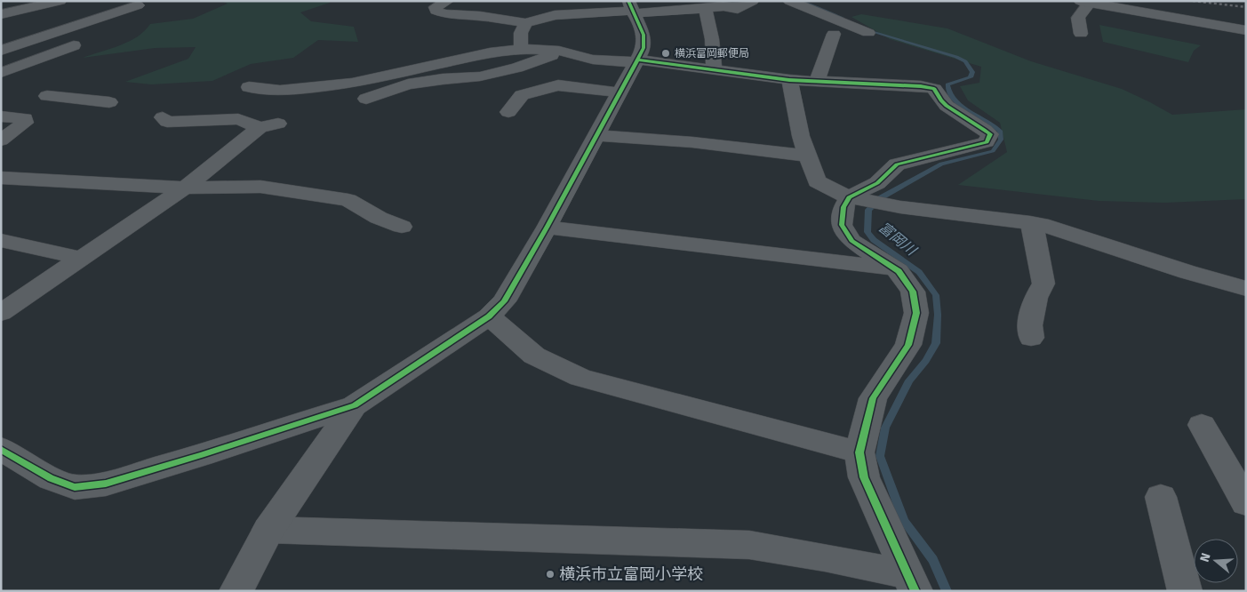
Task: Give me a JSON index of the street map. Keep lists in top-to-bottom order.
{
  "water": ["富岡川"],
  "places": ["横浜富岡郵便局", "横浜市立富岡小学校"],
  "north": "left"
}
